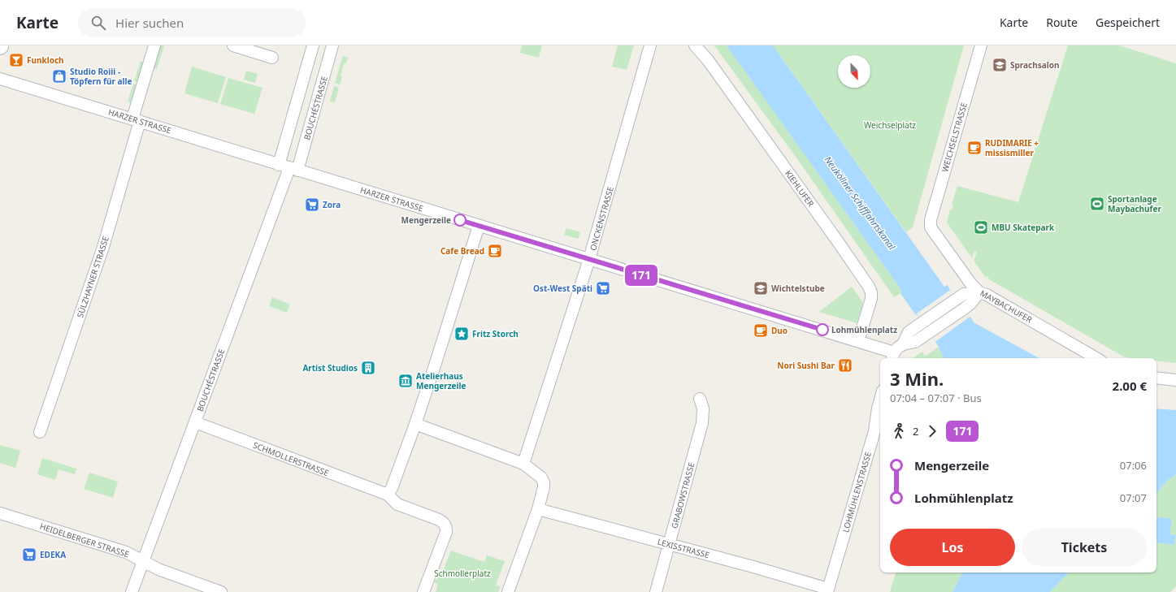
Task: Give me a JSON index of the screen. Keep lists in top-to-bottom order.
{
  "streets": {
    "street": [
      "BOUCHÉSTRASSE",
      "HARZER STRASSE",
      "WEICHSELSTRASSE",
      "KIEHLUFER",
      "ONCKENSTRASSE",
      "SÜLZHAYNER STRASSE",
      "MAYBACHUFER",
      "SCHMOLLERSTRASSE",
      "LOHMÜHLENSTRASSE",
      "GRABOWSTRASSE",
      "HEIDELBERGER STRASSE",
      "LEXISSTRASSE"
    ]
  },
  "crossings": [
    ["BOUCHÉSTRASSE", "HARZER STRASSE"],
    ["BOUCHÉSTRASSE", "SCHMOLLERSTRASSE"],
    ["BOUCHÉSTRASSE", "HEIDELBERGER STRASSE"],
    ["HARZER STRASSE", "KIEHLUFER"],
    ["HARZER STRASSE", "ONCKENSTRASSE"],
    ["HARZER STRASSE", "SÜLZHAYNER STRASSE"],
    ["WEICHSELSTRASSE", "MAYBACHUFER"],
    ["LOHMÜHLENSTRASSE", "LEXISSTRASSE"],
    ["GRABOWSTRASSE", "LEXISSTRASSE"]
  ],
  "water": ["Neuköllner Schifffahrtskanal"],
  "parks": ["Weichselplatz", "Schmollerplatz"],
  "places": {
    "bar": ["Funkloch"],
    "school or university": ["Sprachsalon", "Wichtelstube"],
    "shop": ["Studio Roiii - Töpfern für alle"],
    "cafe": ["RUDIMARIE + missismiller", "Cafe Bread", "Duo"],
    "sports": ["Sportanlage Maybachufer", "MBU Skatepark"],
    "supermarket": ["Zora", "Ost-West Späti", "EDEKA"],
    "other": ["Mengerzeile", "Lohmühlenplatz"],
    "place": ["Fritz Storch"],
    "restaurant": ["Nori Sushi Bar"],
    "building": ["Artist Studios"],
    "museum": ["Atelierhaus Mengerzeile"]
  },
  "lines": ["bus line 171"],
  "north": "bottom right",
  "page": {
    "header": "Karte",
    "search": "Hier suchen",
    "nav": ["Karte", "Route", "Gespeichert"],
    "on_map": "171",
    "heading": ["3 Min.", "07:04 – 07:07 · Bus", "2.00 €"],
    "legs": ["2", "171"],
    "list": [
      {
        "name": "Mengerzeile",
        "value": "07:06"
      },
      {
        "name": "Lohmühlenplatz",
        "value": "07:07"
      }
    ],
    "buttons": ["Los", "Tickets"]
  }
}
